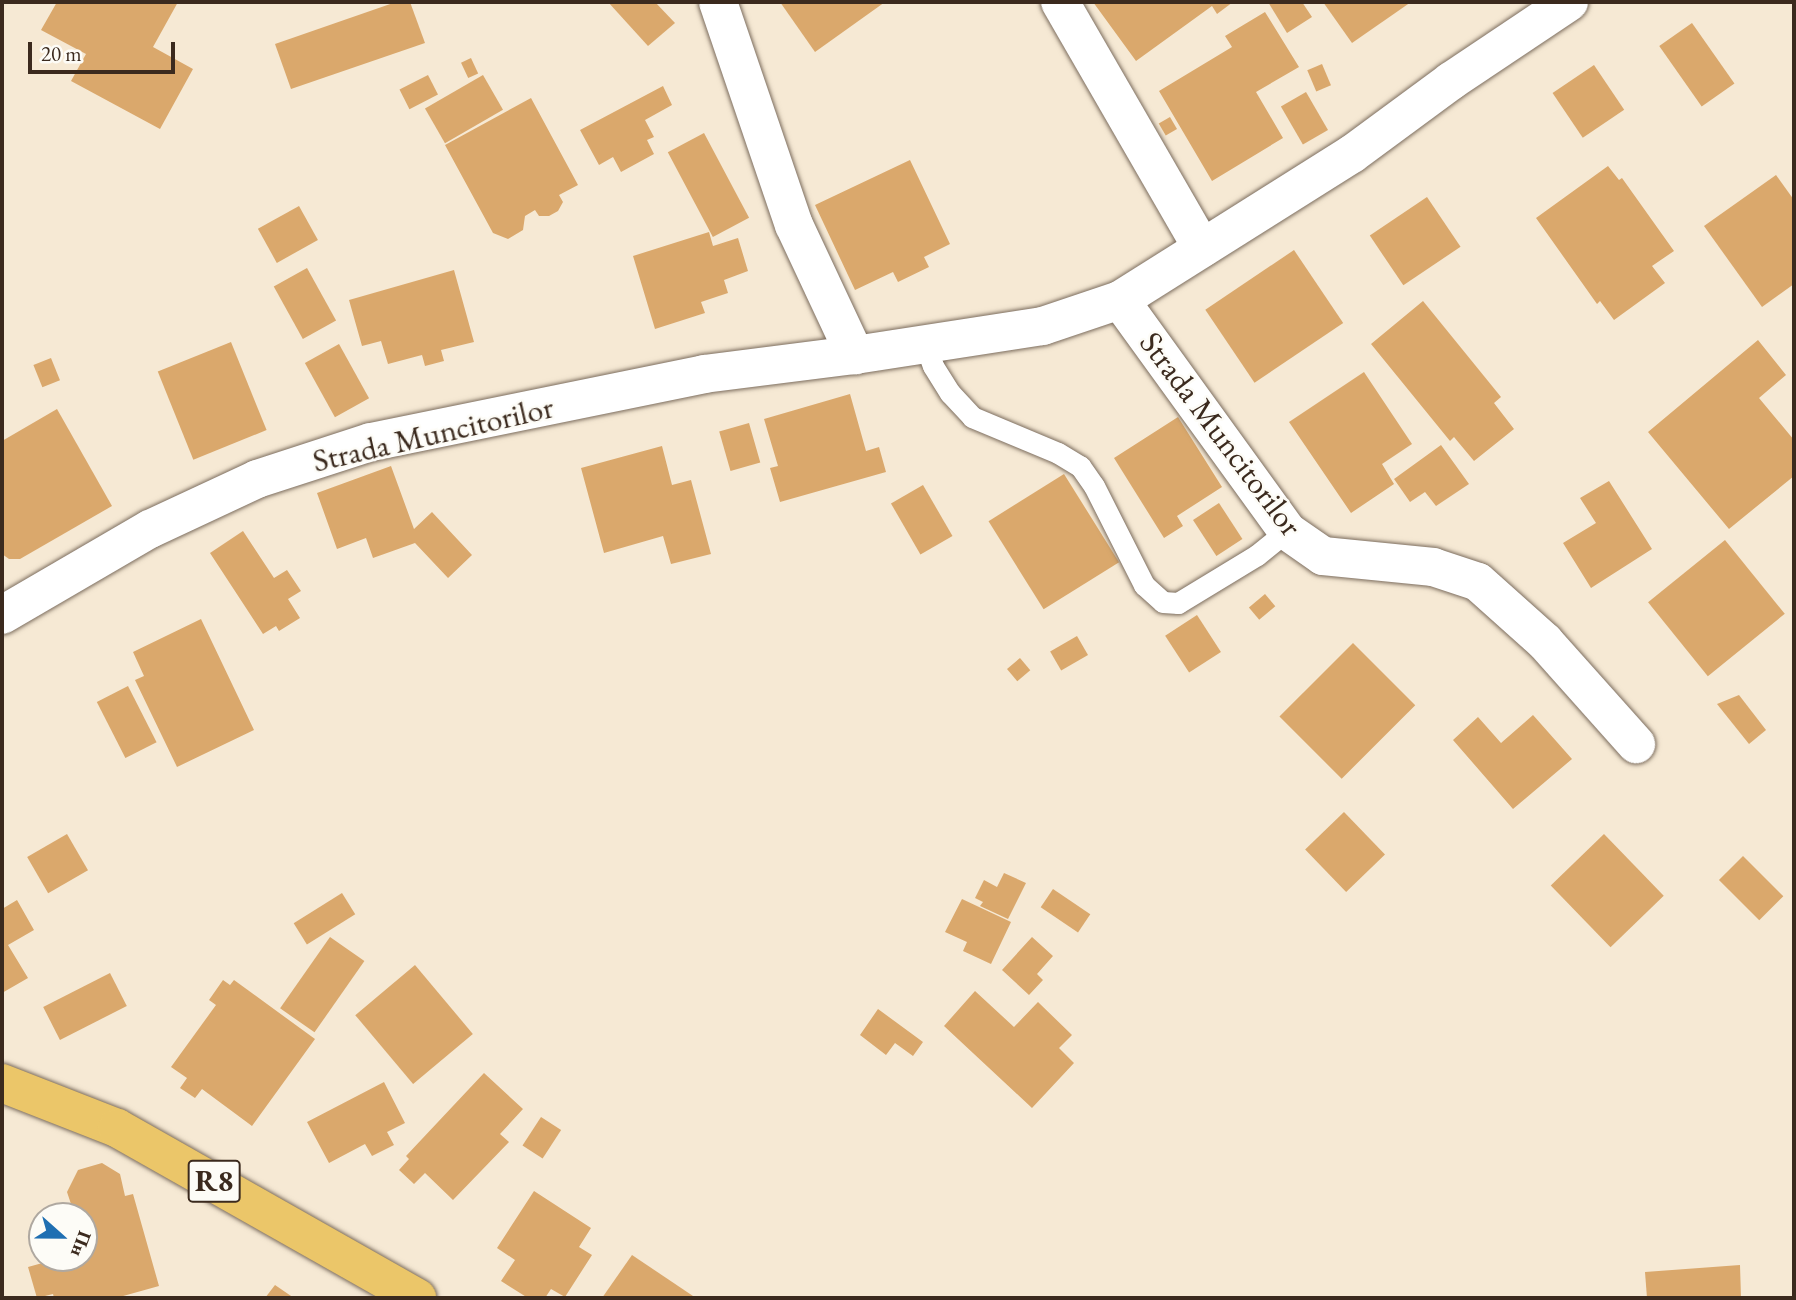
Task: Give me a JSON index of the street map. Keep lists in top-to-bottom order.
{
  "streets": {
    "highway": ["R8"],
    "street": ["Strada Muncitorilor"]
  },
  "scale_bar": "20 m",
  "north": "right"
}
